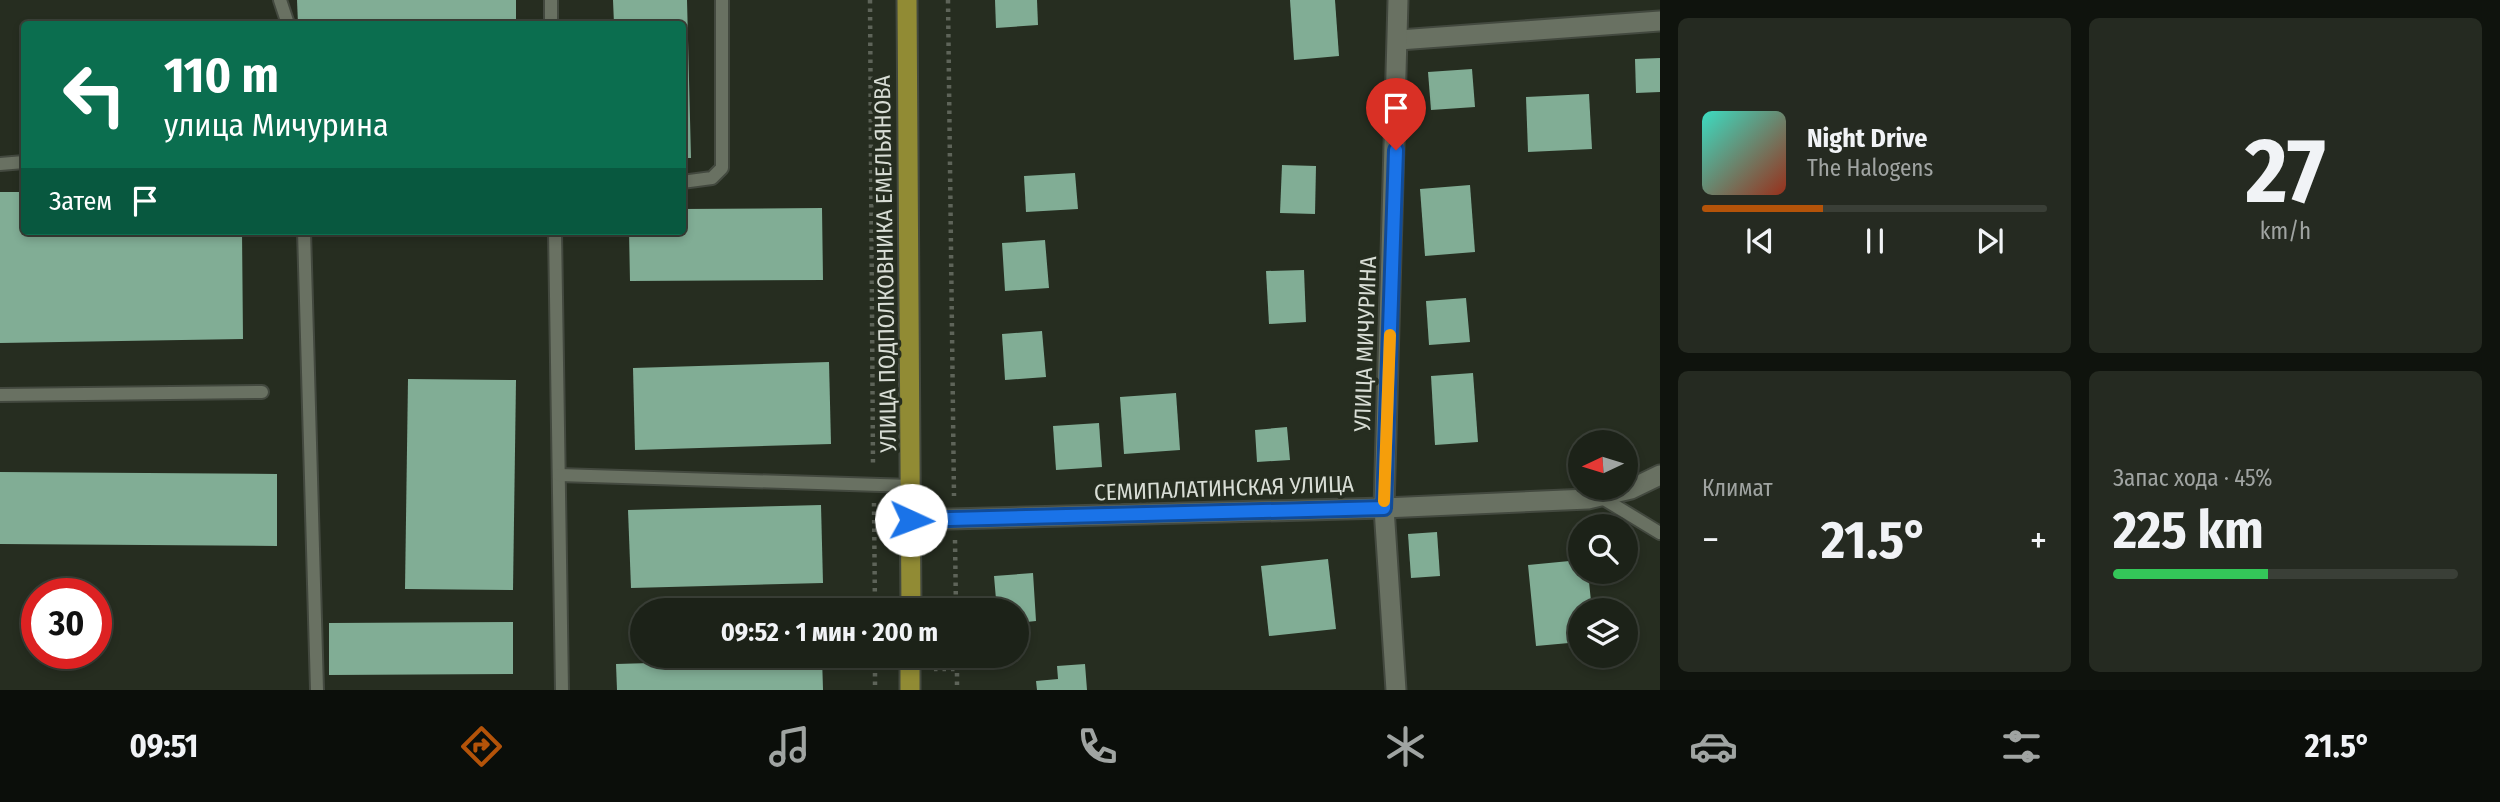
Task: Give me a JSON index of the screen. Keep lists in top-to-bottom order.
{
  "streets": {
    "main road": ["УЛИЦА ПОДПОЛКОВНИКА ЕМЕЛЬЯНОВА"],
    "street": ["УЛИЦА МИЧУРИНА", "СЕМИПАЛАТИНСКАЯ УЛИЦА"]
  },
  "crossings": [
    ["УЛИЦА ПОДПОЛКОВНИКА ЕМЕЛЬЯНОВА", "СЕМИПАЛАТИНСКАЯ УЛИЦА"],
    ["УЛИЦА МИЧУРИНА", "СЕМИПАЛАТИНСКАЯ УЛИЦА"]
  ],
  "north": "left",
  "page": {
    "tile": [
      ["27", "km/h"],
      "Климат",
      ["Запас хода · 45%", "225 km"]
    ],
    "turn": ["110 m", "улица Мичурина"],
    "song": ["Night Drive", "The Halogens"],
    "then": "Затем",
    "heat": ["−", "21.5°", "+"],
    "limit": "30",
    "trip": "09:52 · 1 мин · 200 m",
    "tabs": ["09:51", "21.5°"]
  }
}
